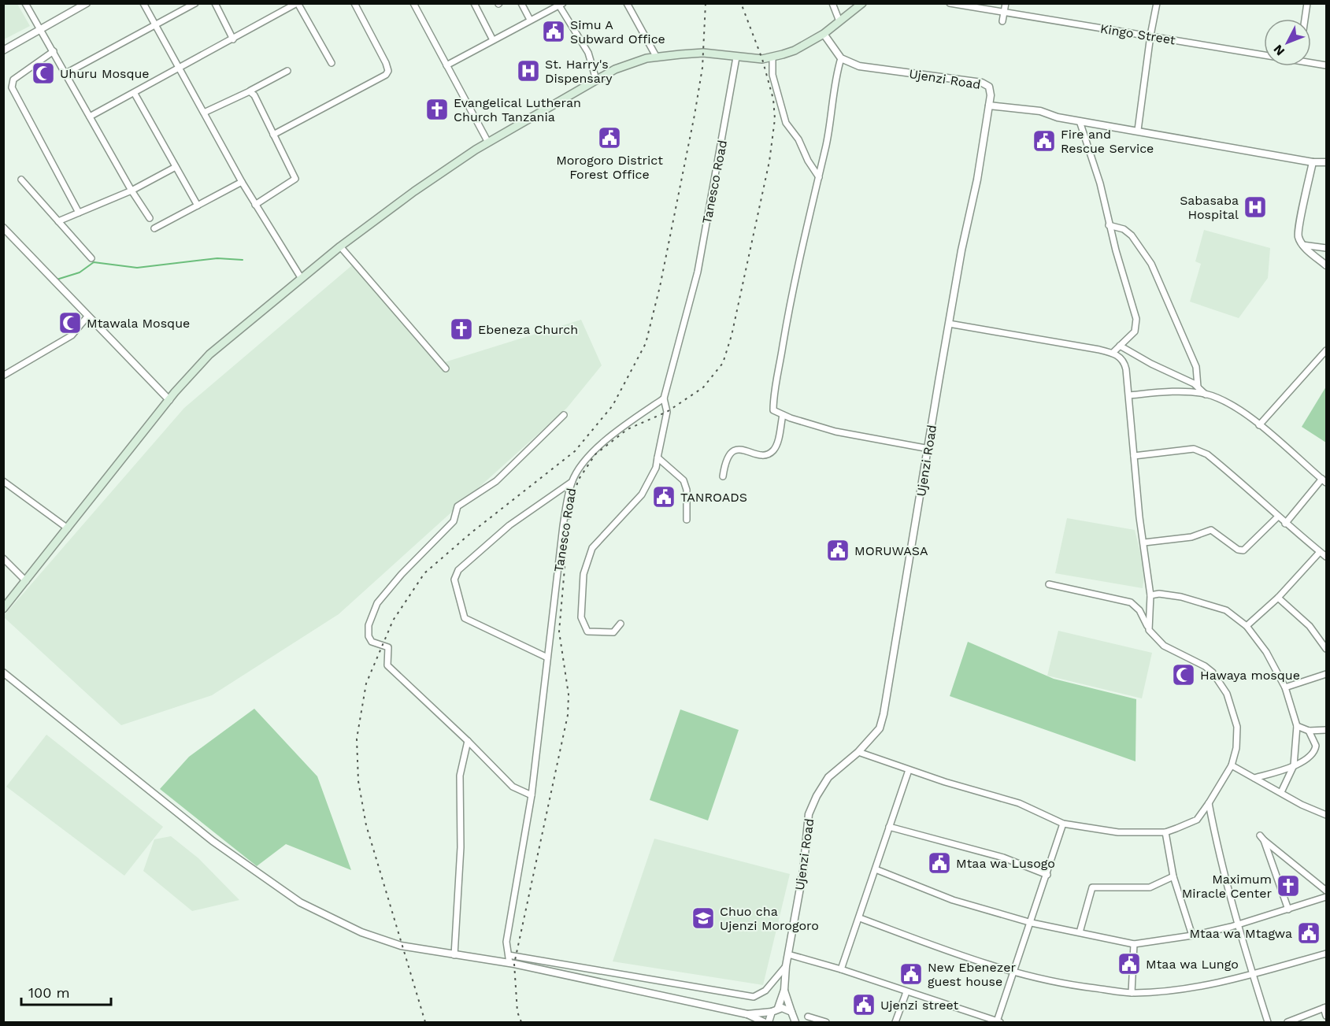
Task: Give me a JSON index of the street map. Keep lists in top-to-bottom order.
{
  "streets": {
    "street": ["Kingo Street", "Ujenzi Road", "Tanesco Road"]
  },
  "places": {
    "public building": [
      "Simu A Subward Office",
      "Morogoro District Forest Office",
      "Fire and Rescue Service",
      "TANROADS",
      "MORUWASA",
      "Mtaa wa Lusogo",
      "Mtaa wa Mtagwa",
      "Mtaa wa Lungo",
      "New Ebenezer guest house",
      "Ujenzi street"
    ],
    "hospital": ["St. Harry's Dispensary", "Sabasaba Hospital"],
    "mosque": ["Uhuru Mosque", "Mtawala Mosque", "Hawaya mosque"],
    "church": ["Evangelical Lutheran Church Tanzania", "Ebeneza Church", "Maximum Miracle Center"],
    "school or university": ["Chuo cha Ujenzi Morogoro"]
  },
  "scale_bar": "100 m",
  "north": "bottom left"
}
